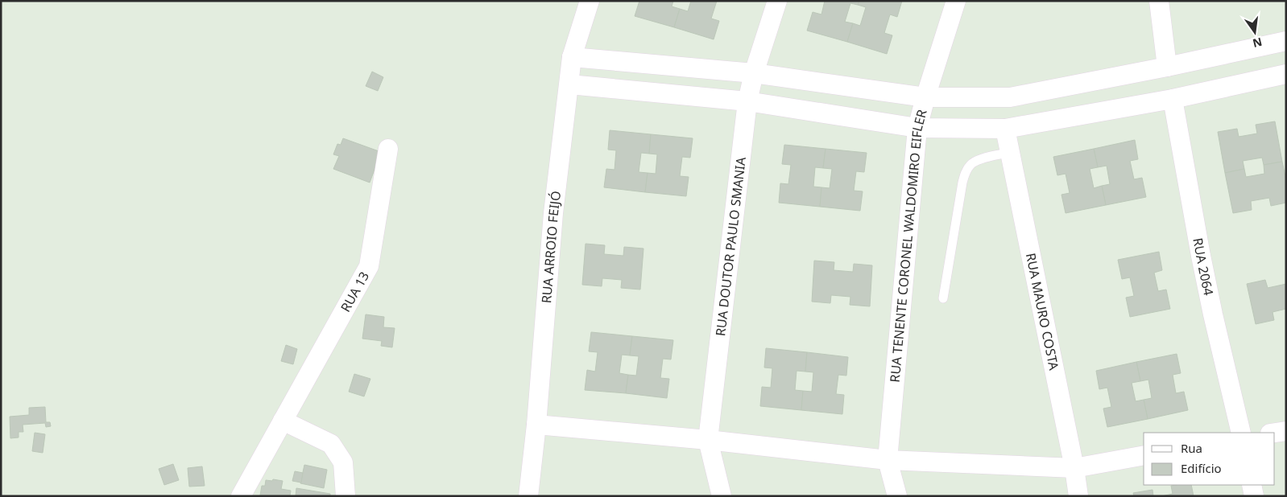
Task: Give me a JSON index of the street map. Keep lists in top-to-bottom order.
{
  "streets": {
    "street": [
      "RUA ARROIO FEIJÓ",
      "RUA DOUTOR PAULO SMANIA",
      "RUA TENENTE CORONEL WALDOMIRO EIFLER",
      "RUA 2064",
      "RUA 13",
      "RUA MAURO COSTA"
    ]
  },
  "legend": ["Rua", "Edifício"],
  "north": "bottom"
}
